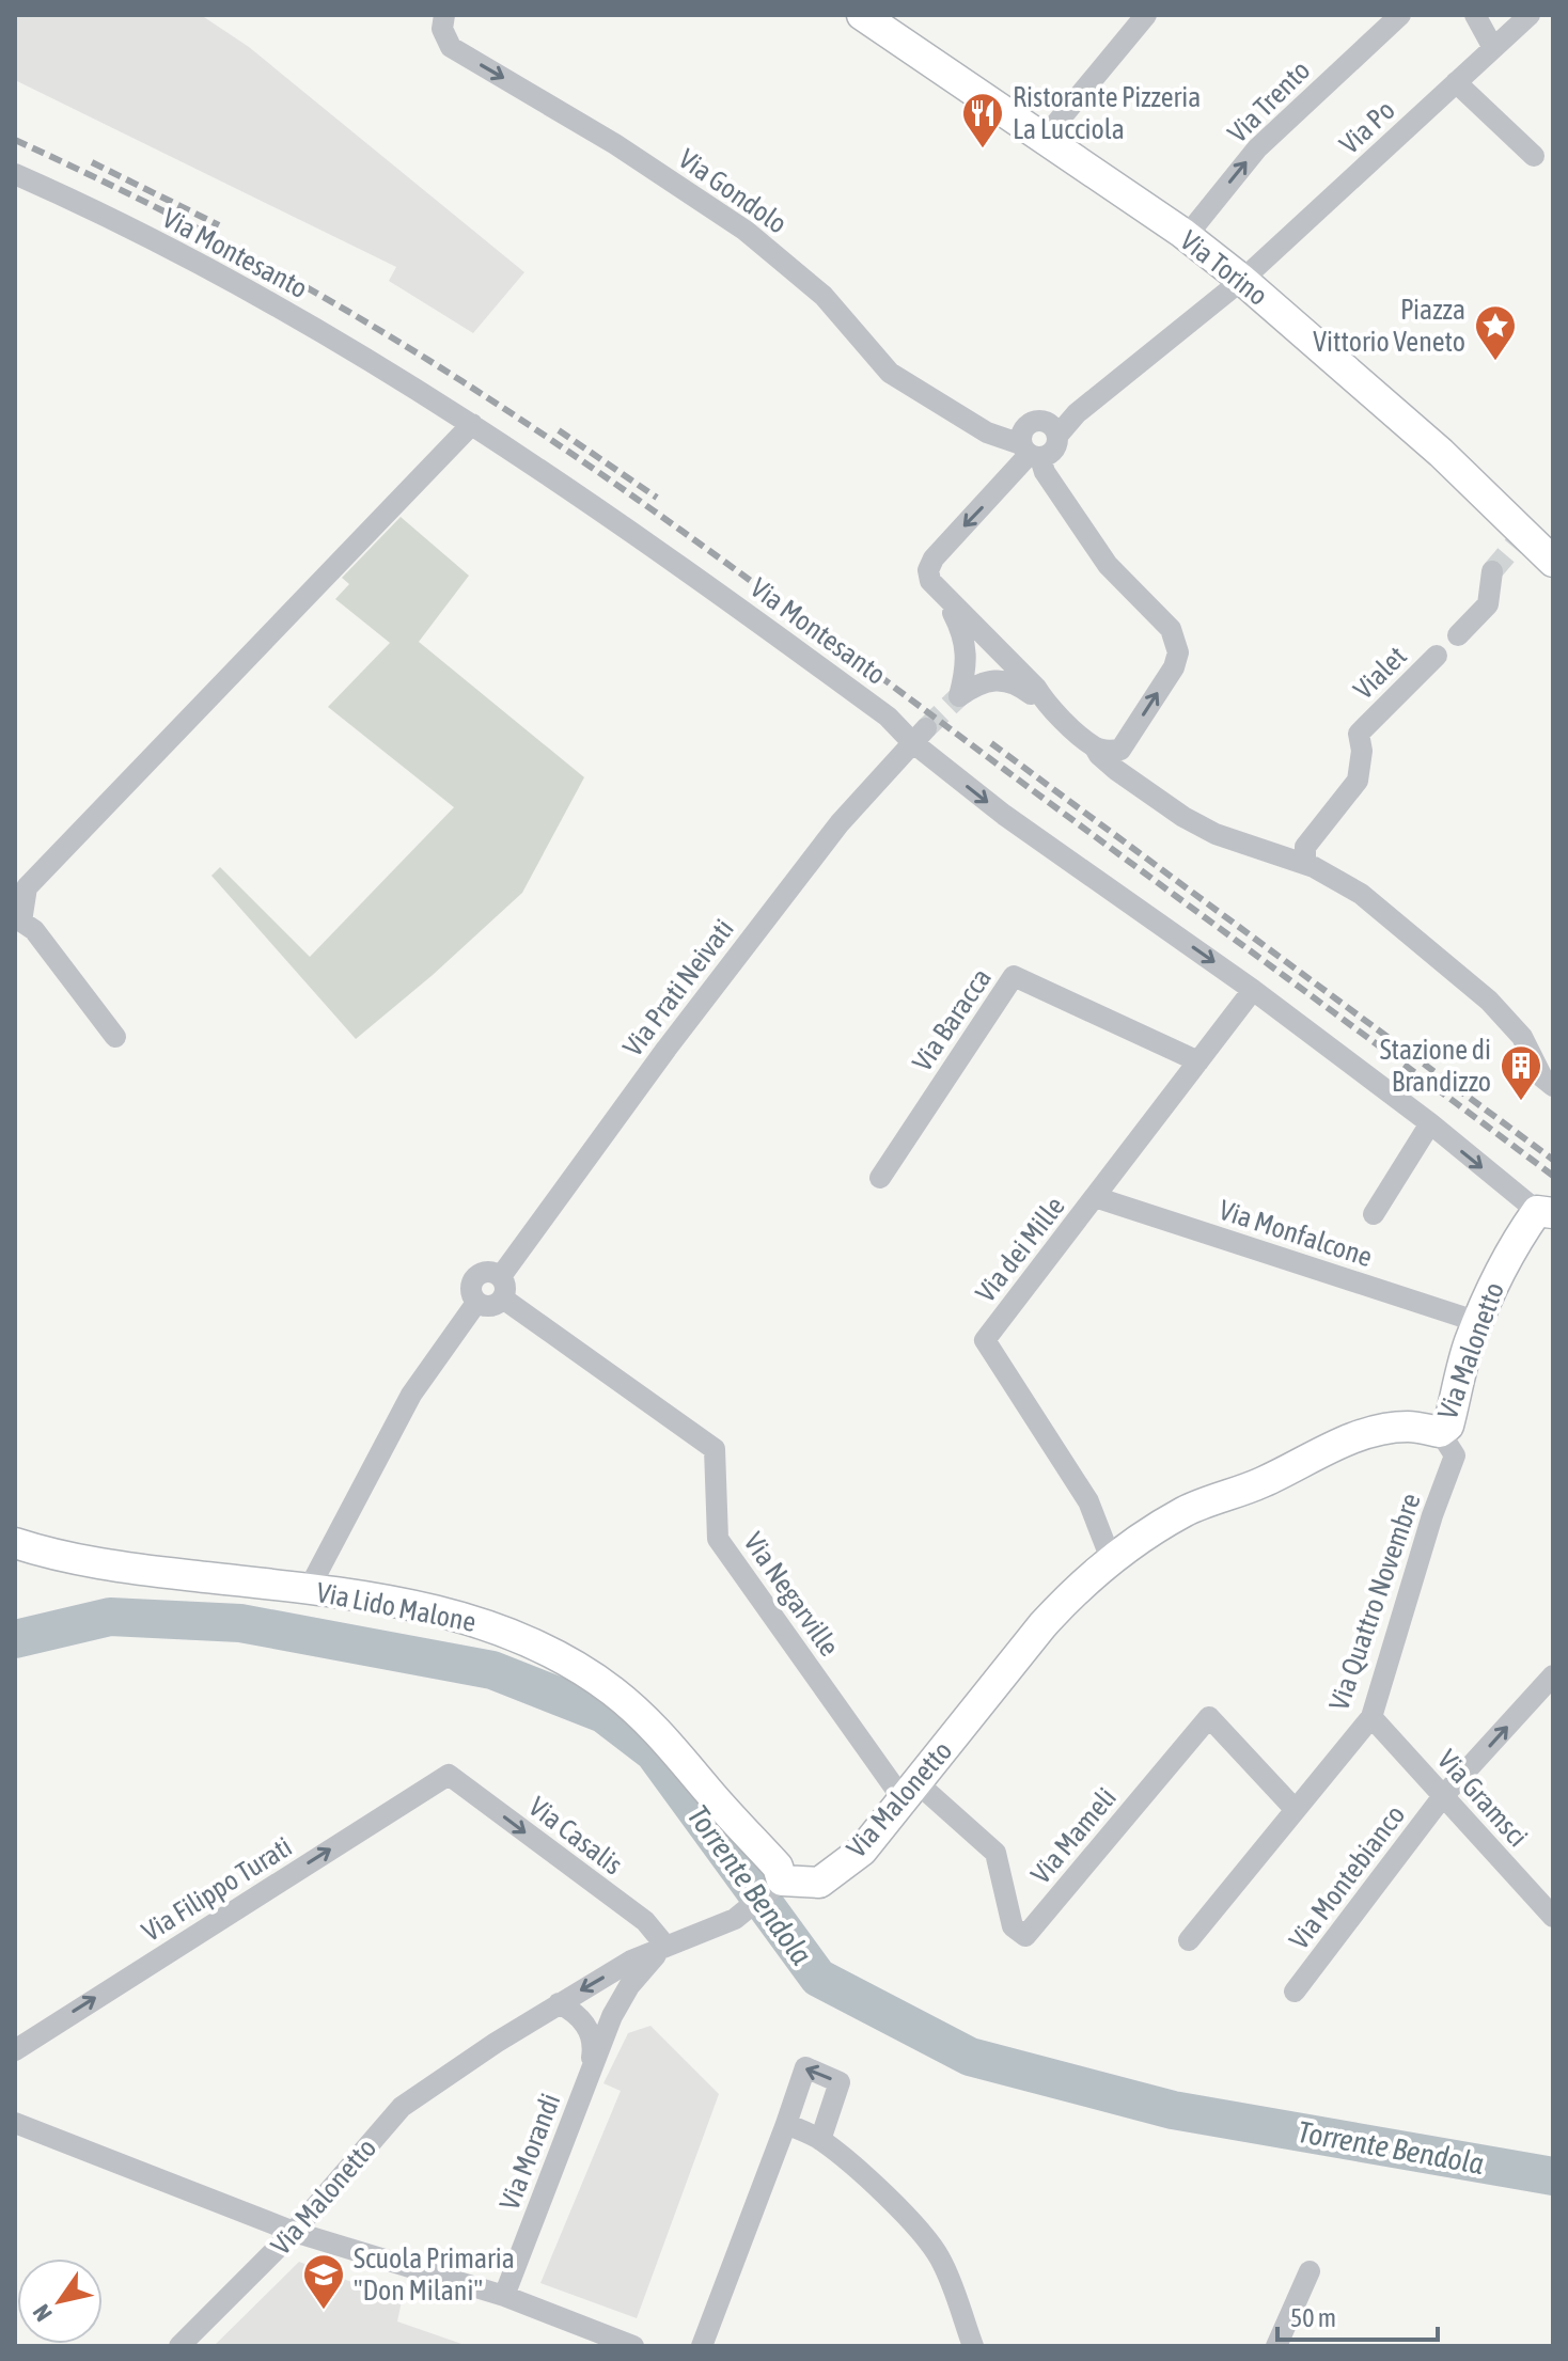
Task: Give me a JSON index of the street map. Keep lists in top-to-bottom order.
{
  "streets": {
    "street": [
      "Via Trento",
      "Via Po",
      "Via Gondolo",
      "Via Montesanto",
      "Via Torino",
      "Vialet",
      "Via Prati Neivati",
      "Via Baracca",
      "Via Monfalcone",
      "Via dei Mille",
      "Via Malonetto",
      "Via Negarville",
      "Via Quattro Novembre",
      "Via Lido Malone",
      "Via Gramsci",
      "Via Casalis",
      "Via Mameli",
      "Via Montebianco",
      "Via Filippo Turati",
      "Via Morandi"
    ]
  },
  "crossings": [
    ["Via Trento", "Via Torino"],
    ["Via Po", "Via Gondolo"],
    ["Via Po", "Via Torino"],
    ["Via Gondolo", "Via Torino"],
    ["Via Montesanto", "Via Prati Neivati"],
    ["Via Montesanto", "Via dei Mille"],
    ["Via Montesanto", "Via Malonetto"],
    ["Via Prati Neivati", "Via Negarville"],
    ["Via Baracca", "Via dei Mille"],
    ["Via Monfalcone", "Via dei Mille"],
    ["Via Monfalcone", "Via Malonetto"],
    ["Via dei Mille", "Via Malonetto"],
    ["Via Malonetto", "Via Negarville"],
    ["Via Malonetto", "Via Quattro Novembre"],
    ["Via Malonetto", "Via Lido Malone"],
    ["Via Malonetto", "Via Casalis"],
    ["Via Malonetto", "Via Mameli"],
    ["Via Malonetto", "Via Morandi"],
    ["Via Negarville", "Via Mameli"],
    ["Via Quattro Novembre", "Via Gramsci"],
    ["Via Quattro Novembre", "Via Mameli"],
    ["Via Gramsci", "Via Montebianco"],
    ["Via Casalis", "Via Filippo Turati"],
    ["Via Casalis", "Via Morandi"]
  ],
  "one_way": [
    "Via Gondolo",
    "Via Casalis",
    "Via Montebianco",
    "Via Filippo Turati"
  ],
  "water": ["Torrente Bendola"],
  "places": {
    "restaurant": ["Ristorante Pizzeria La Lucciola"],
    "place": ["Piazza Vittorio Veneto"],
    "building": ["Stazione di Brandizzo"],
    "school or university": ["Scuola Primaria \"Don Milani\""]
  },
  "scale_bar": "50 m",
  "north": "bottom left"
}
